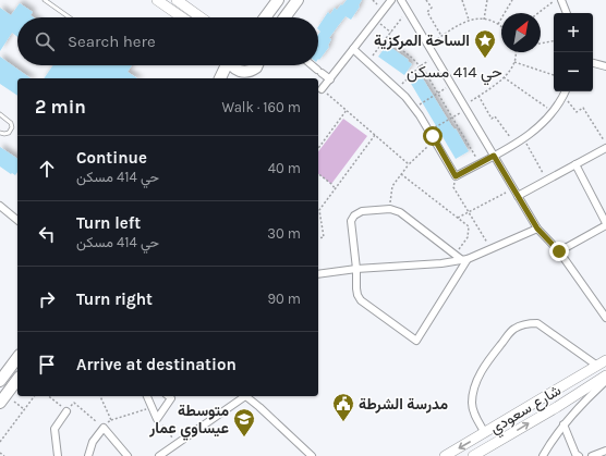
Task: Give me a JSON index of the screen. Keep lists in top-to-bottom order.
{
  "streets": {
    "main road": ["شارع سعودي"]
  },
  "districts": ["حي 414 مسكن"],
  "places": {
    "place": ["الساحة المركزية"],
    "public building": ["مدرسة الشرطة"],
    "school or university": ["متوسطة عيساوي عمار"]
  },
  "north": "top right",
  "page": {
    "map_buttons": ["+", "−"],
    "search": "Search here",
    "heading": ["2 min", "Walk · 160 m"],
    "list": [
      ["Continue", "حي 414 مسكن", "40 m"],
      ["Turn left", "حي 414 مسكن", "30 m"],
      ["Turn right", "90 m"],
      "Arrive at destination"
    ]
  }
}
